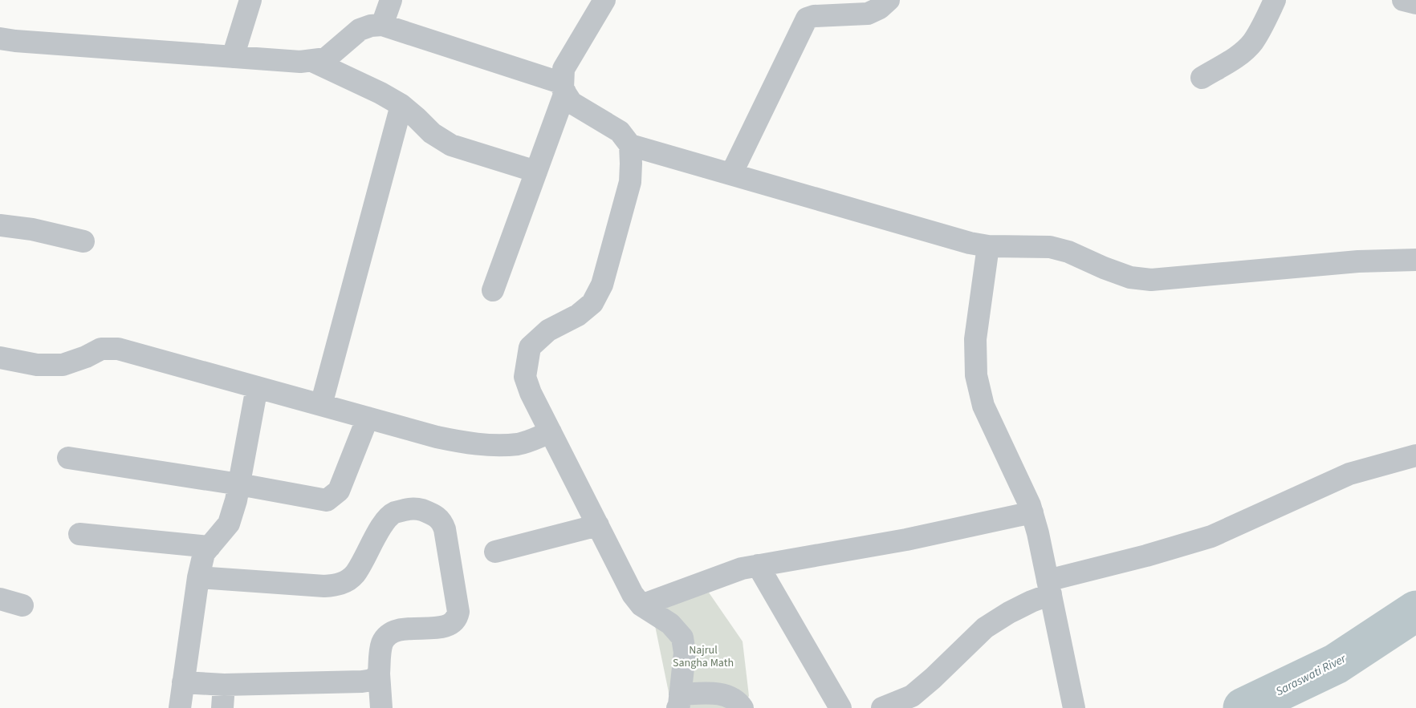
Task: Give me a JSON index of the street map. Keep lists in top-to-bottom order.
{
  "water": ["Saraswati River"],
  "parks": ["Najrul Sangha Math"]
}
